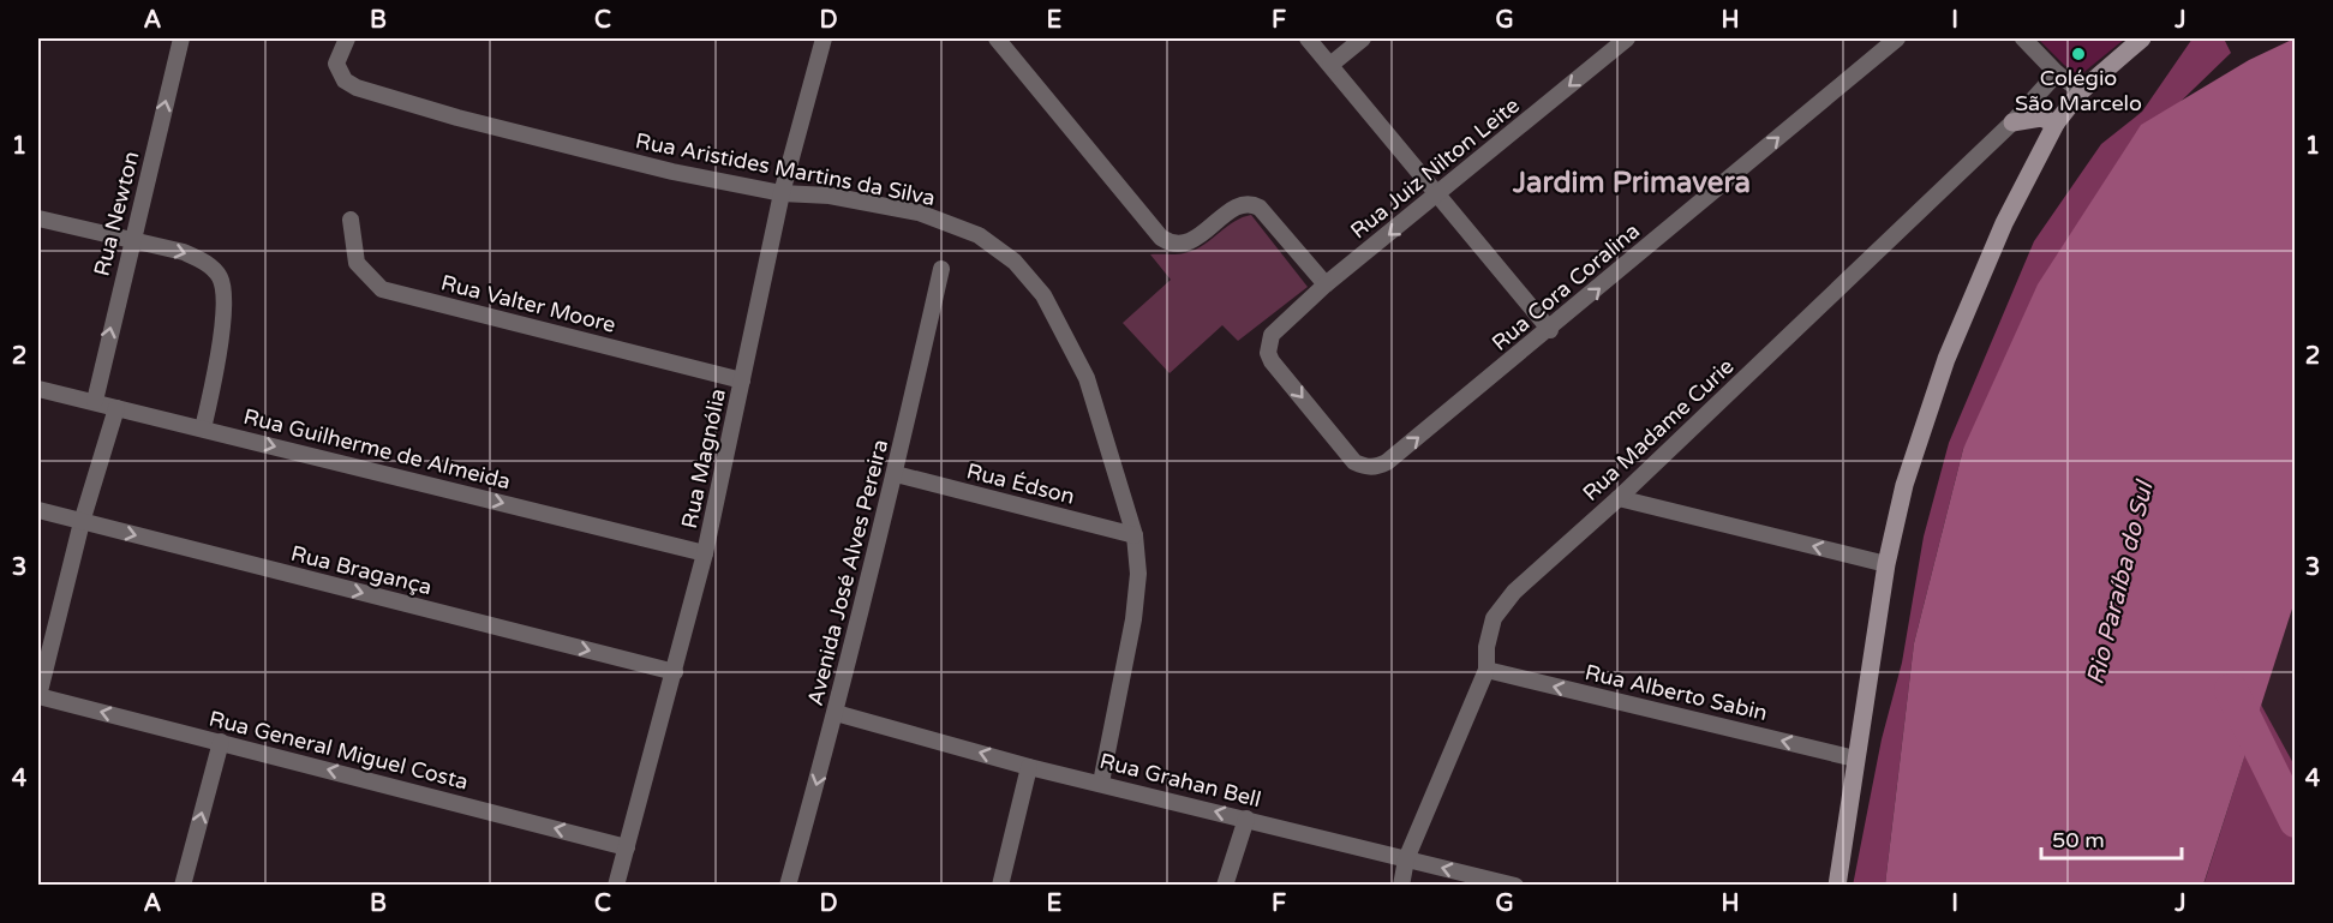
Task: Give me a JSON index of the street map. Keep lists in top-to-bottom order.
{
  "streets": {
    "street": [
      "Rua Juiz Nilton Leite",
      "Rua Aristides Martins da Silva",
      "Rua Newton",
      "Rua Cora Coralina",
      "Rua Valter Moore",
      "Rua Madame Curie",
      "Rua Guilherme de Almeida",
      "Rua Magnólia",
      "Rua Édson",
      "Rua Bragança",
      "Avenida José Alves Pereira",
      "Rua Alberto Sabin",
      "Rua General Miguel Costa",
      "Rua Grahan Bell"
    ]
  },
  "crossings": [
    ["Rua Juiz Nilton Leite", "Rua Cora Coralina"],
    ["Rua Aristides Martins da Silva", "Rua Magnólia"],
    ["Rua Aristides Martins da Silva", "Rua Édson"],
    ["Rua Aristides Martins da Silva", "Rua Grahan Bell"],
    ["Rua Newton", "Rua Guilherme de Almeida"],
    ["Rua Valter Moore", "Rua Magnólia"],
    ["Rua Madame Curie", "Rua Alberto Sabin"],
    ["Rua Madame Curie", "Rua Grahan Bell"],
    ["Rua Guilherme de Almeida", "Rua Magnólia"],
    ["Rua Magnólia", "Rua Bragança"],
    ["Rua Magnólia", "Rua General Miguel Costa"],
    ["Rua Édson", "Avenida José Alves Pereira"],
    ["Avenida José Alves Pereira", "Rua Grahan Bell"]
  ],
  "one_way": [
    "Rua Juiz Nilton Leite",
    "Rua Newton",
    "Rua Cora Coralina",
    "Rua Guilherme de Almeida",
    "Rua Bragança",
    "Rua Alberto Sabin",
    "Rua General Miguel Costa",
    "Rua Grahan Bell"
  ],
  "districts": ["Jardim Primavera"],
  "water": ["Rio Paraíba do Sul"],
  "places": ["Colégio São Marcelo"],
  "scale_bar": "50 m",
  "grid": {
    "columns": [
      "A",
      "B",
      "C",
      "D",
      "E",
      "F",
      "G",
      "H",
      "I",
      "J"
    ],
    "rows": [
      "1",
      "2",
      "3",
      "4"
    ]
  }
}
